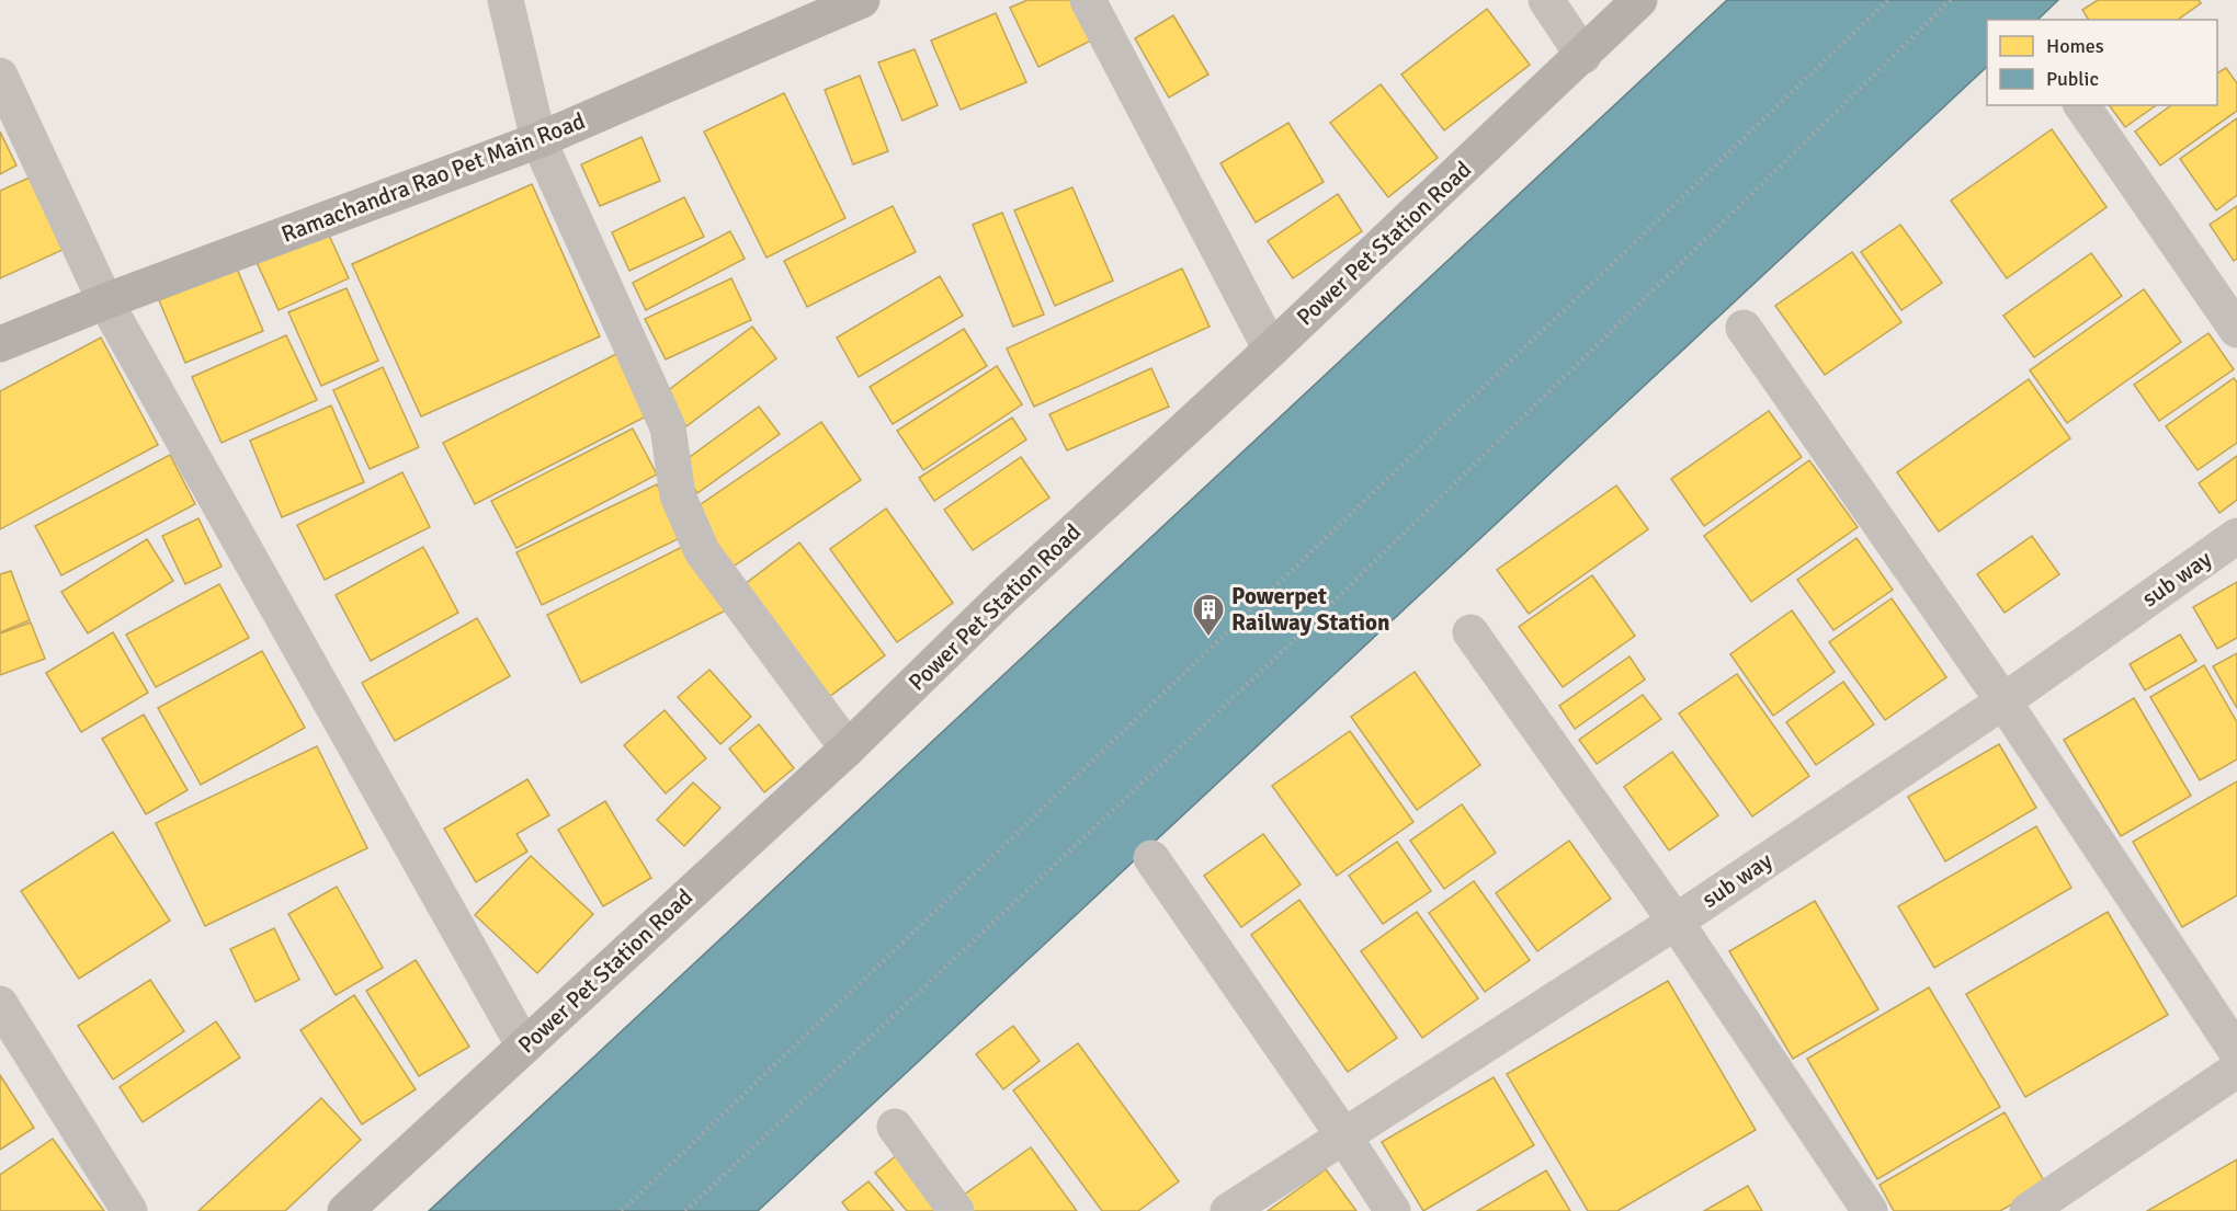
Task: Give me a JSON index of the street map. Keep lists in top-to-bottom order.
{
  "streets": {
    "street": ["Ramachandra Rao Pet Main Road", "Power Pet Station Road", "sub way"]
  },
  "places": {
    "building": ["Powerpet Railway Station"]
  },
  "legend": ["Homes", "Public"]
}
